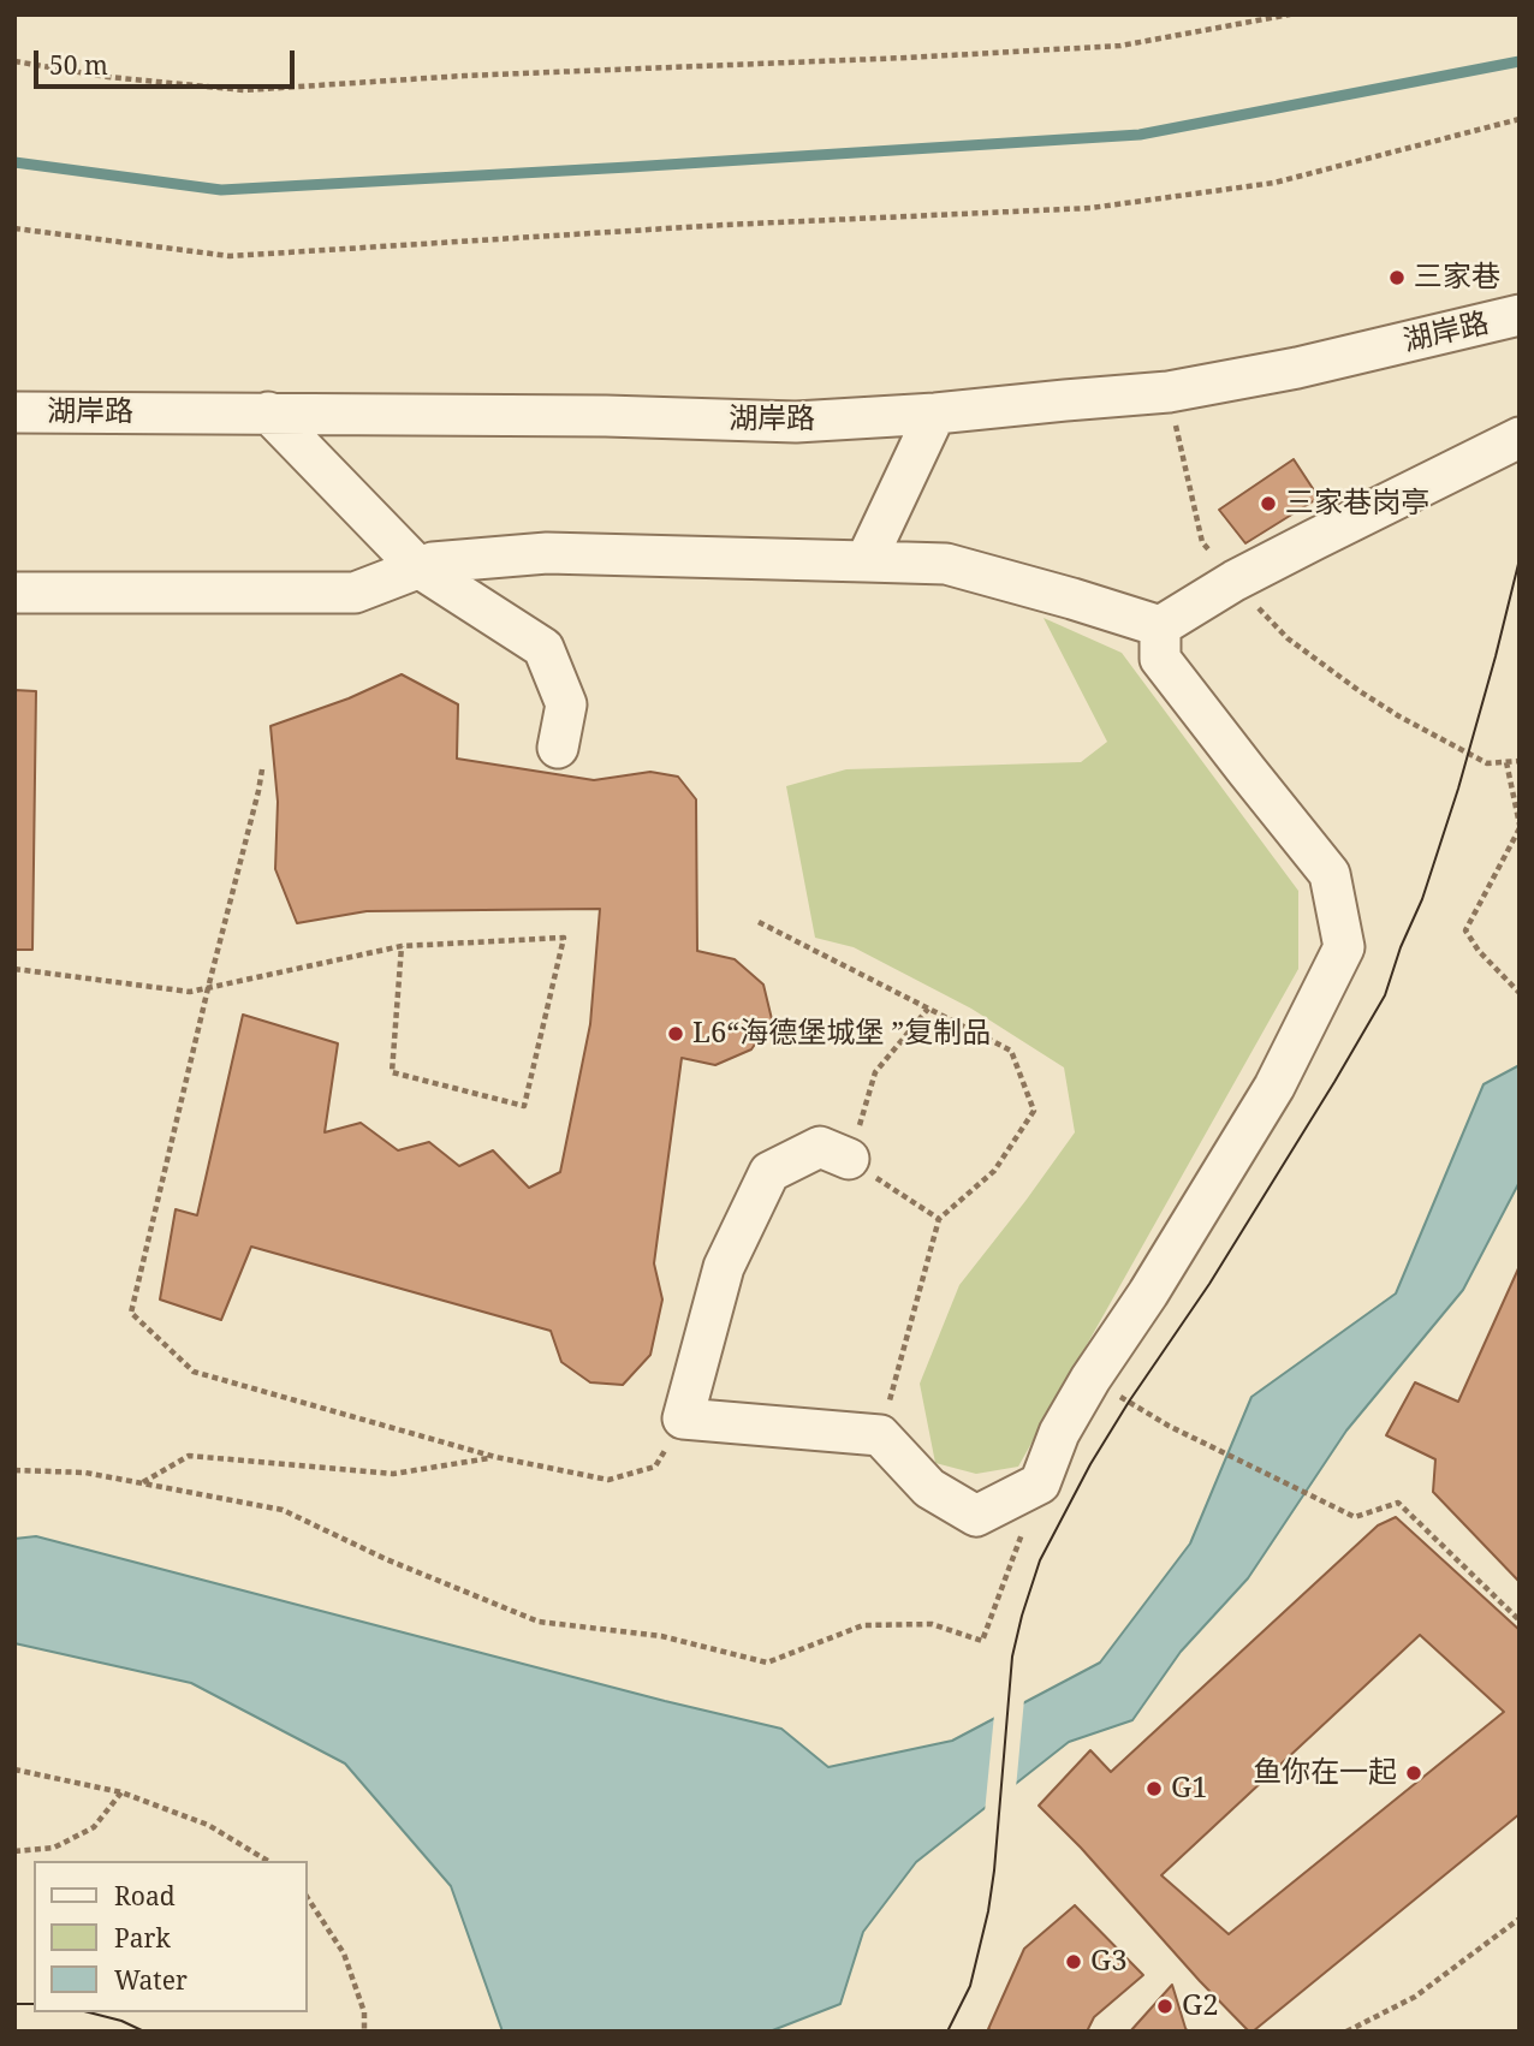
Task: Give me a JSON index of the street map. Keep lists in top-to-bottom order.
{
  "streets": {
    "street": ["湖岸路"]
  },
  "places": [
    "三家巷",
    "三家巷岗亭",
    "L6“海德堡城堡 ”复制品",
    "鱼你在一起",
    "G1",
    "G3",
    "G2"
  ],
  "legend": ["Road", "Park", "Water"],
  "scale_bar": "50 m"
}
